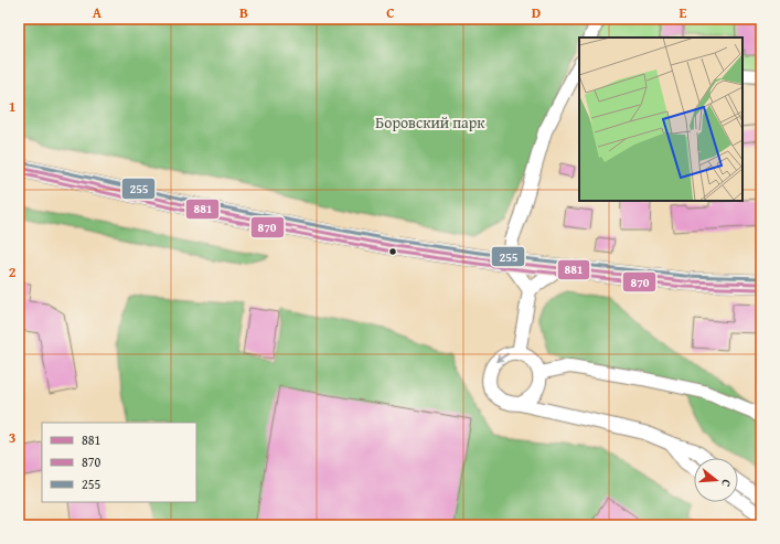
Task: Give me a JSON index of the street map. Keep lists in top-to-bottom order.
{
  "parks": ["Боровский парк"],
  "lines": ["transit line 255", "transit line 881", "transit line 870"],
  "legend": ["881", "870", "255"],
  "north": "right",
  "grid": {
    "columns": [
      "A",
      "B",
      "C",
      "D",
      "E"
    ],
    "rows": ["1", "2", "3"]
  }
}
